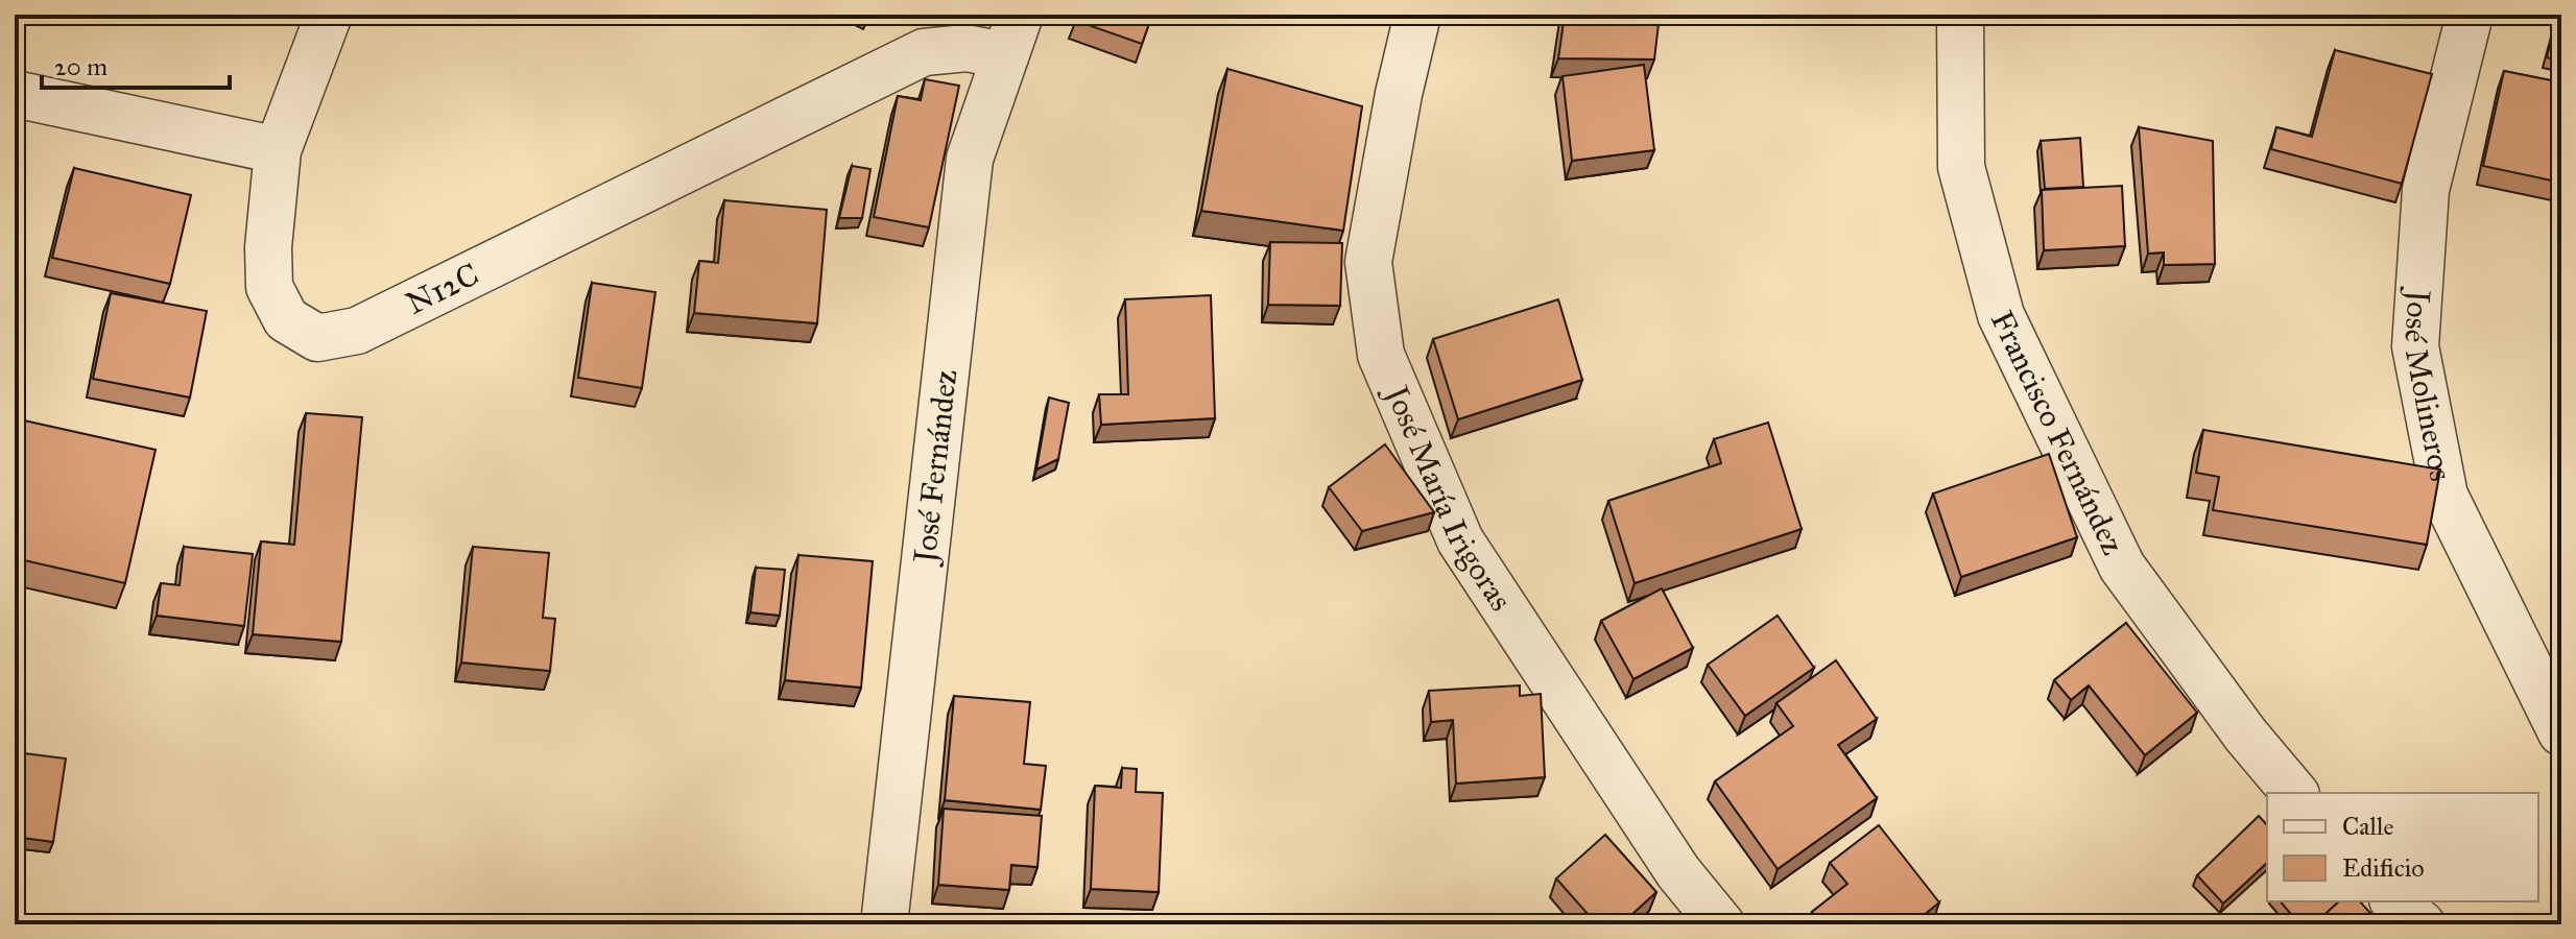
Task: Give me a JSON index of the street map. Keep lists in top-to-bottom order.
{
  "streets": {
    "street": [
      "N12C",
      "José Molineros",
      "Francisco Fernández",
      "José Fernández",
      "José María Irigoras"
    ]
  },
  "crossings": [
    ["N12C", "José Fernández"]
  ],
  "legend": ["Calle", "Edificio"],
  "scale_bar": "20 m"
}
